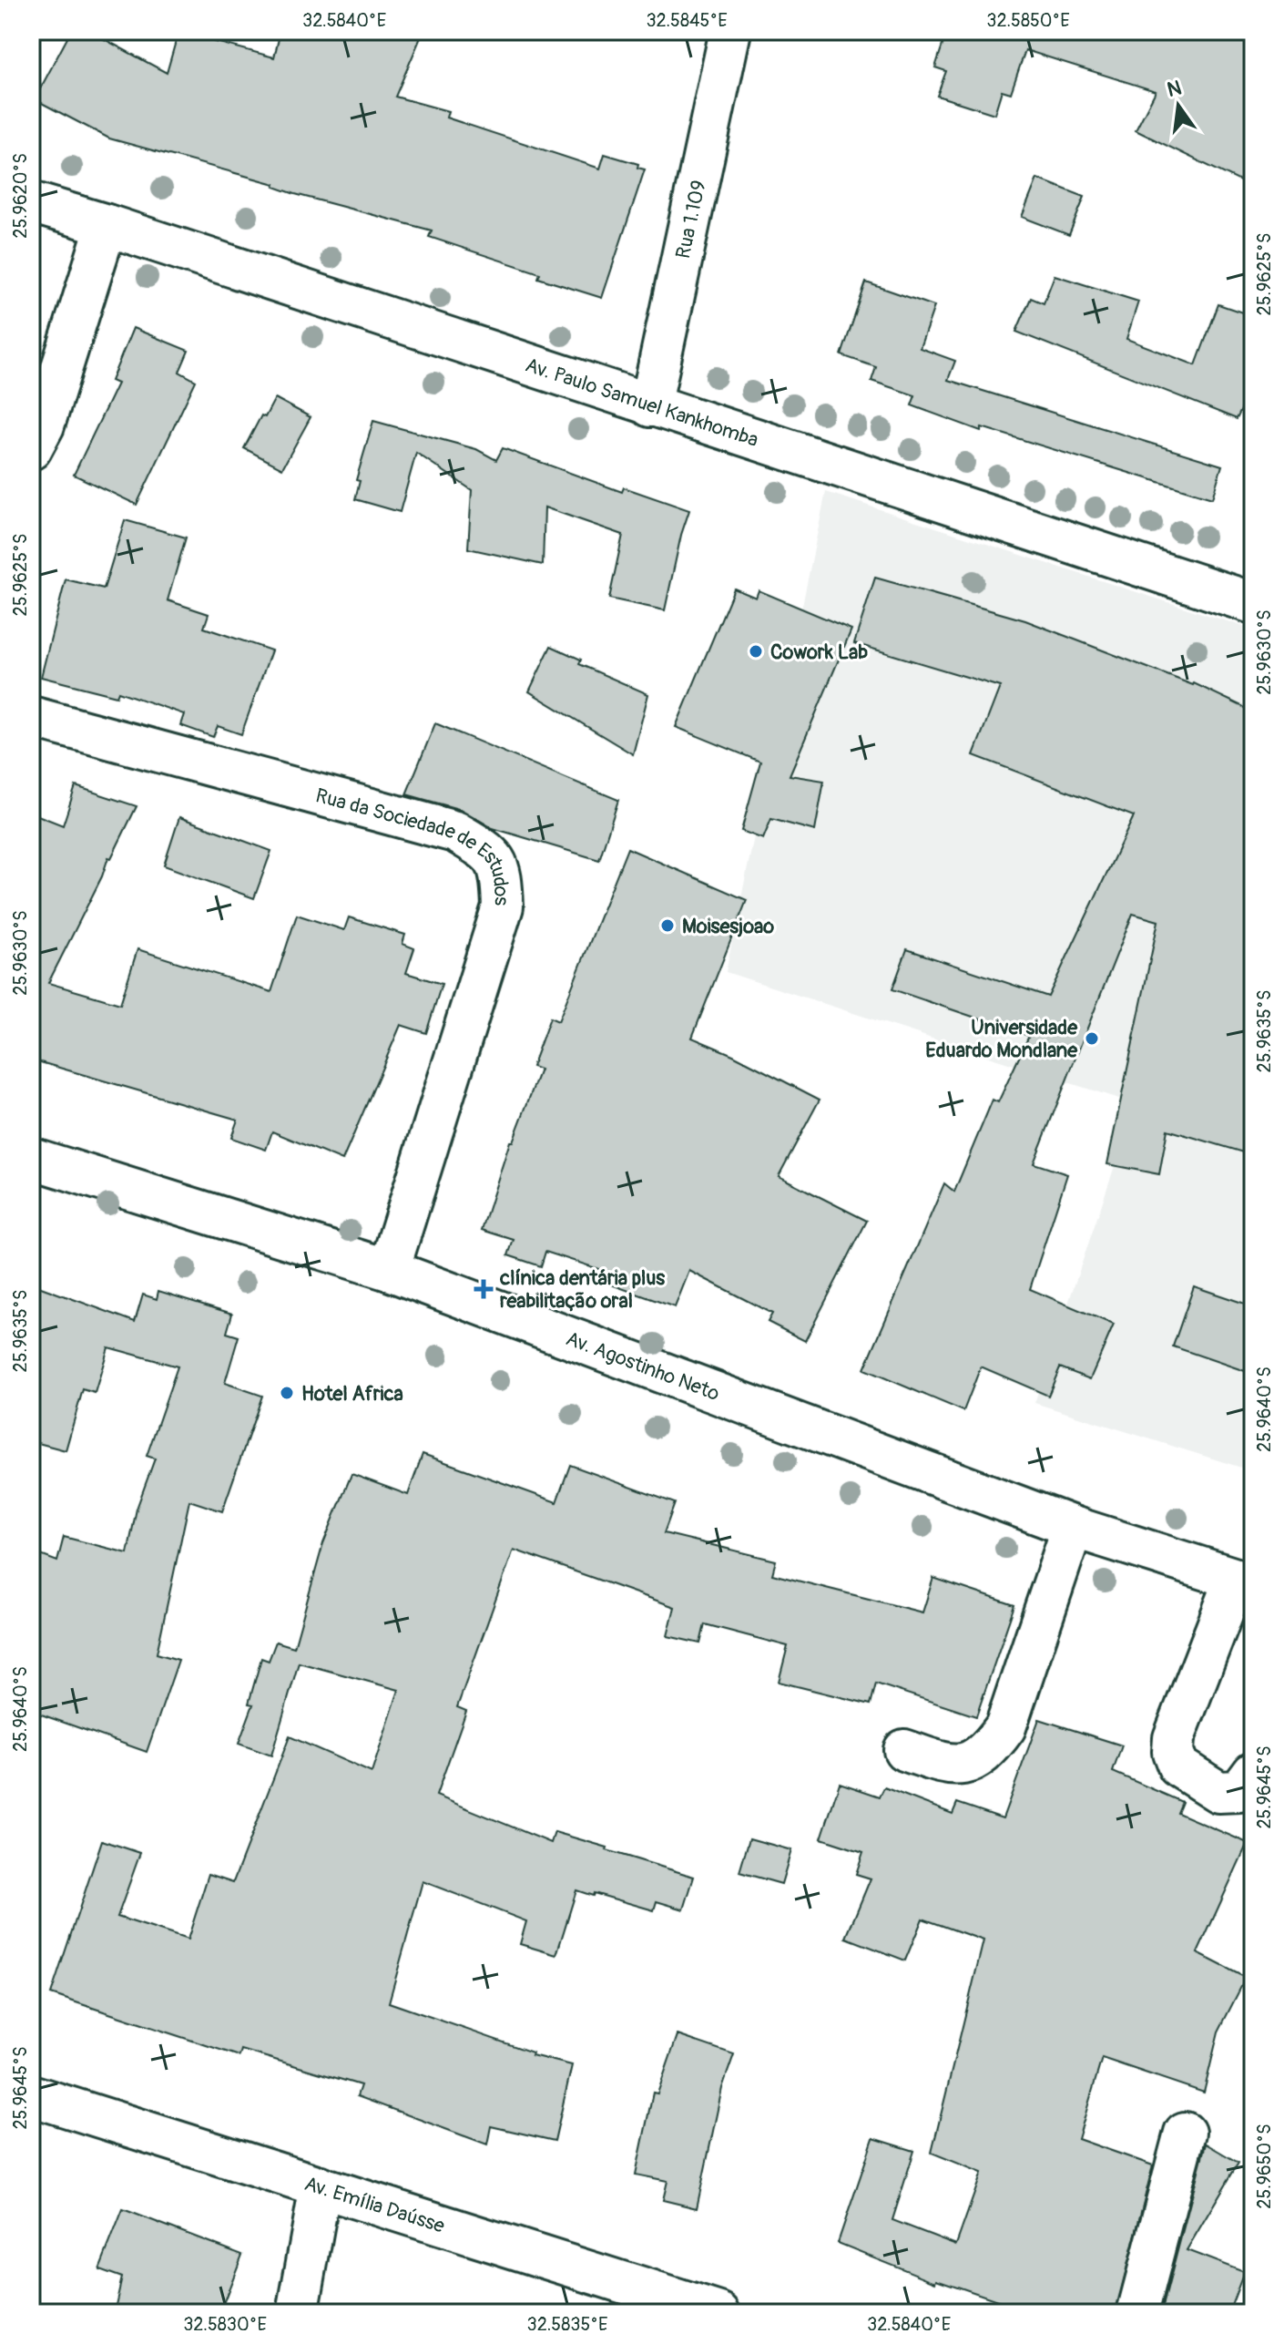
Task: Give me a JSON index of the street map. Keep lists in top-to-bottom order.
{
  "streets": {
    "street": [
      "Rua 1.109",
      "Av. Paulo Samuel Kankhomba",
      "Rua da Sociedade de Estudos",
      "Av. Agostinho Neto",
      "Av. Emília Daússe"
    ]
  },
  "crossings": [
    ["Rua 1.109", "Av. Paulo Samuel Kankhomba"],
    ["Rua da Sociedade de Estudos", "Av. Agostinho Neto"]
  ],
  "places": {
    "other": [
      "Cowork Lab",
      "Moisesjoao",
      "Universidade Eduardo Mondlane",
      "Hotel Africa"
    ],
    "health": ["clínica dentária plus reabilitação oral"]
  },
  "north": "top",
  "coordinates": [
    "32.5840°E",
    "32.5845°E",
    "32.5850°E",
    "25.9620°S",
    "25.9625°S",
    "25.9630°S",
    "25.9635°S",
    "25.9640°S",
    "25.9645°S",
    "25.9650°S",
    "32.5830°E",
    "32.5835°E"
  ]
}
